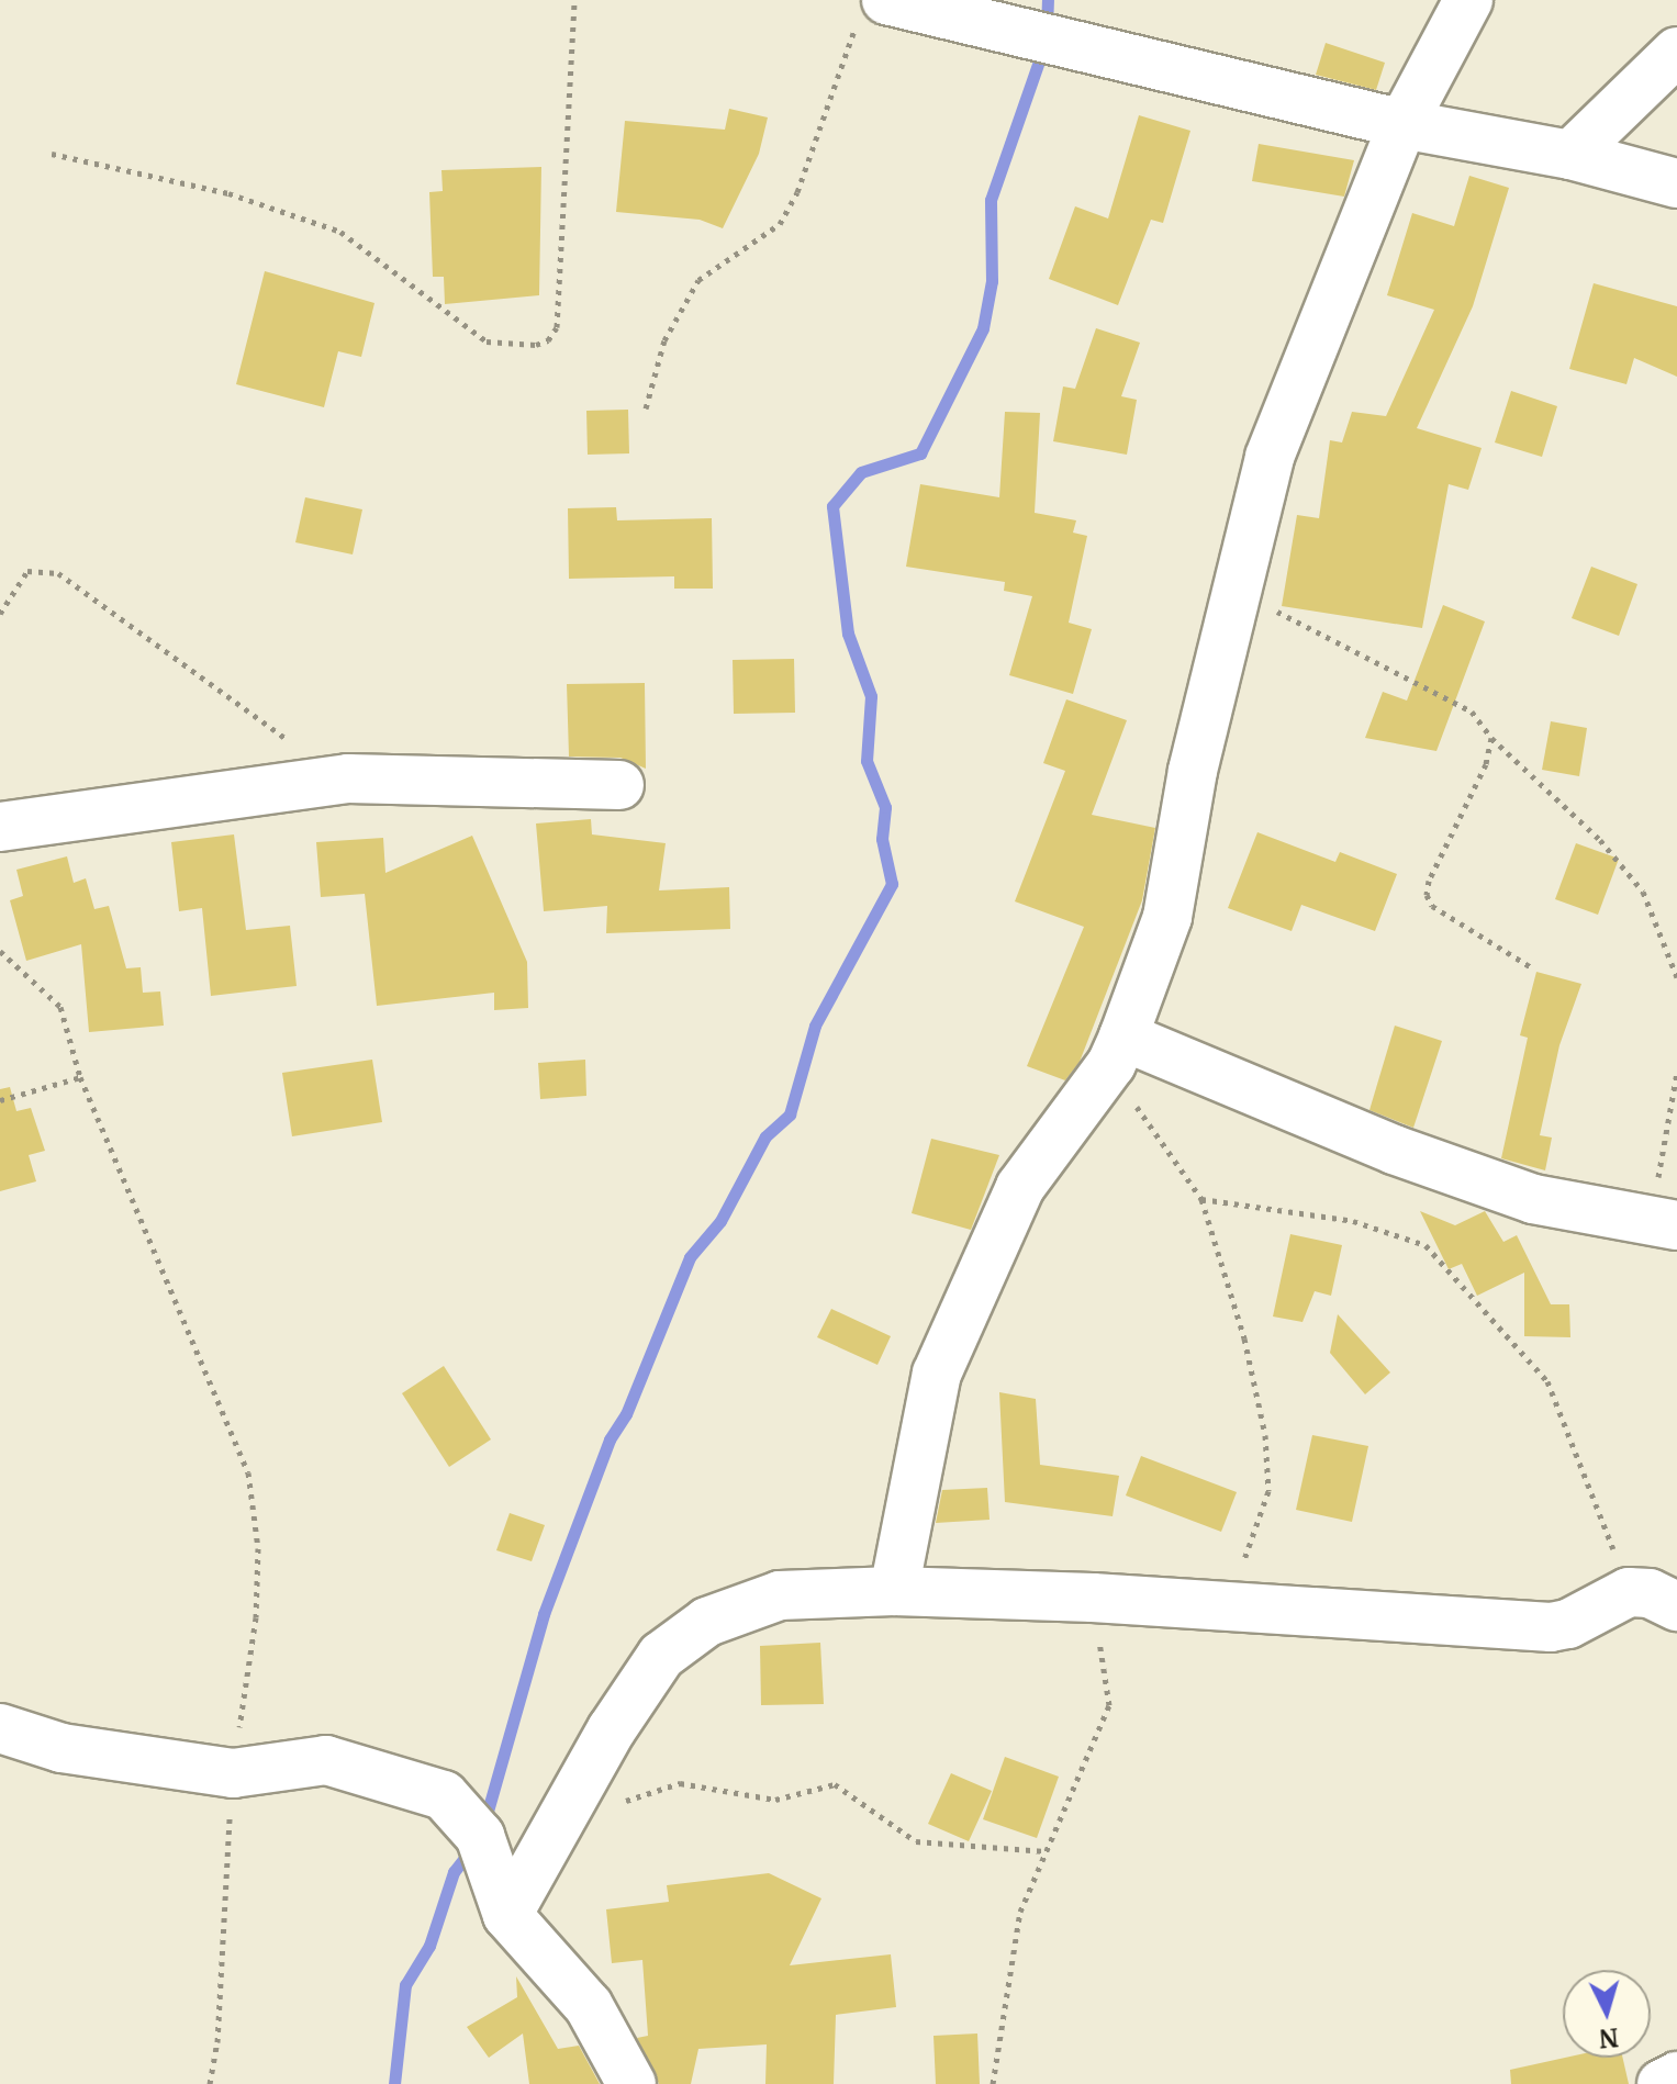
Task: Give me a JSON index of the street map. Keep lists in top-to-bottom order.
{
  "north": "bottom"
}
